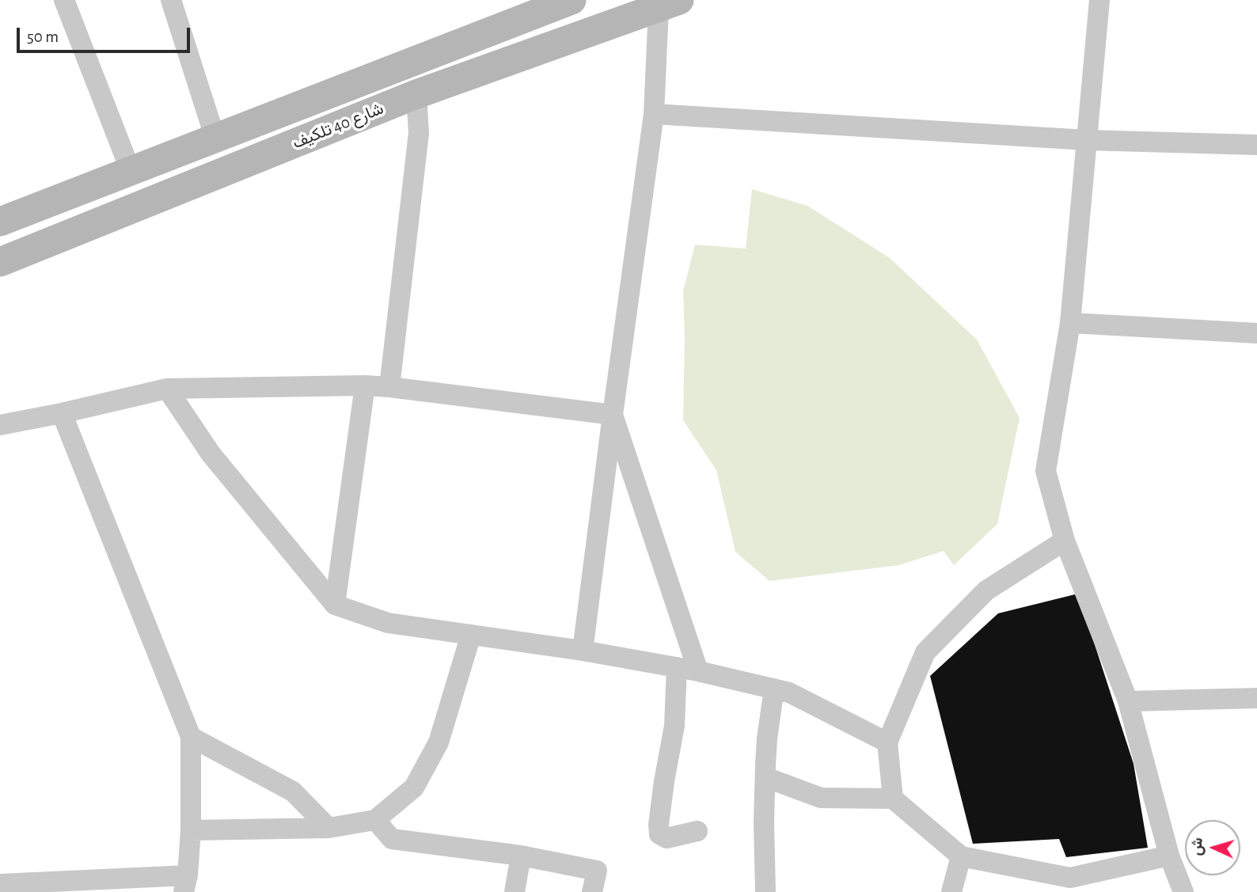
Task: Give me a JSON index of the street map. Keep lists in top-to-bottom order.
{
  "streets": {
    "main road": ["شارع 40 تلكيف"]
  },
  "scale_bar": "50 m",
  "north": "left"
}
